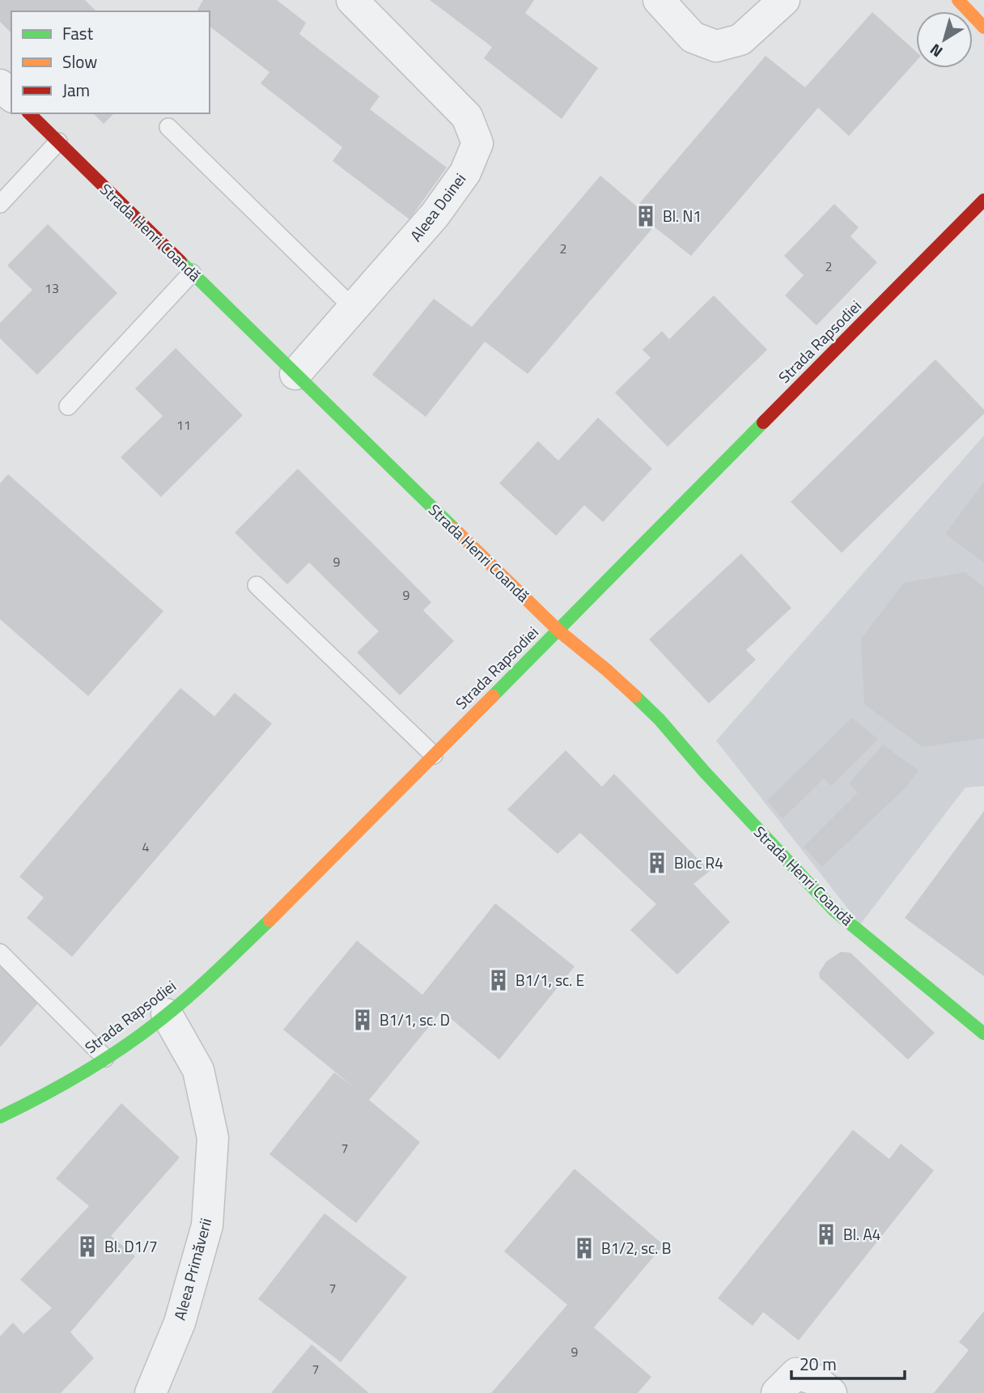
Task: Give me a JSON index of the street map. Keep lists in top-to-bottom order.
{
  "streets": {
    "street": [
      "Aleea Doinei",
      "Strada Henri Coandă",
      "Strada Rapsodiei",
      "Aleea Primăverii"
    ]
  },
  "crossings": [
    ["Aleea Doinei", "Strada Henri Coandă"],
    ["Strada Henri Coandă", "Strada Rapsodiei"],
    ["Strada Rapsodiei", "Aleea Primăverii"]
  ],
  "places": {
    "building": [
      "Bl. N1",
      "Bloc R4",
      "B1/1, sc. E",
      "B1/1, sc. D",
      "Bl. A4",
      "Bl. D1/7",
      "B1/2, sc. B"
    ]
  },
  "house_numbers": [
    "2",
    "2",
    "13",
    "11",
    "9",
    "9",
    "4",
    "7",
    "7",
    "9",
    "7"
  ],
  "legend": ["Fast", "Slow", "Jam"],
  "scale_bar": "20 m",
  "north": "bottom left"
}
